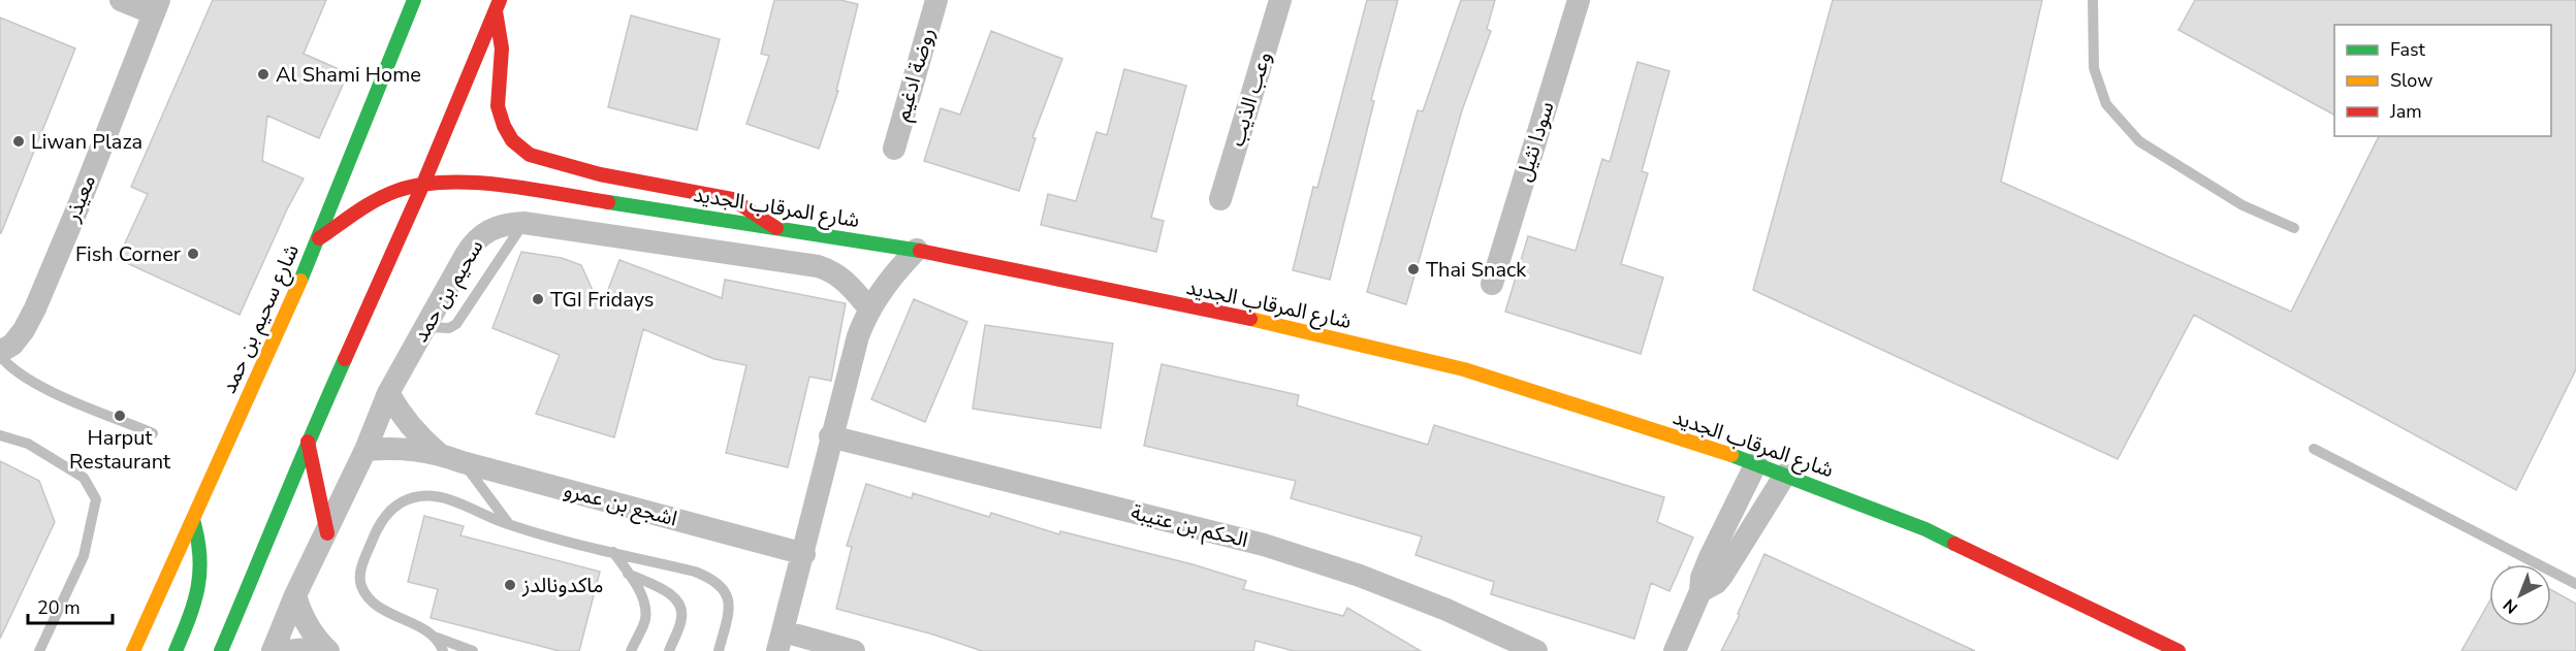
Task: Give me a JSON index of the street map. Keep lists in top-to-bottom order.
{
  "streets": {
    "main road": ["شارع المرقاب الجديد", "شارع سحيم بن حمد"],
    "street": [
      "روضة ادغيم",
      "وعب الذيب",
      "سودا نثيل",
      "معيذر",
      "سحيم بن حمد",
      "اشجع بن عمرو",
      "الحكم بن عتيبة"
    ]
  },
  "crossings": [
    ["شارع المرقاب الجديد", "شارع سحيم بن حمد"],
    ["سحيم بن حمد", "اشجع بن عمرو"]
  ],
  "places": [
    "Al Shami Home",
    "Liwan Plaza",
    "Fish Corner",
    "Thai Snack",
    "TGI Fridays",
    "Harput Restaurant",
    "ماكدونالدز"
  ],
  "legend": ["Fast", "Slow", "Jam"],
  "scale_bar": "20 m",
  "north": "bottom left"
}
